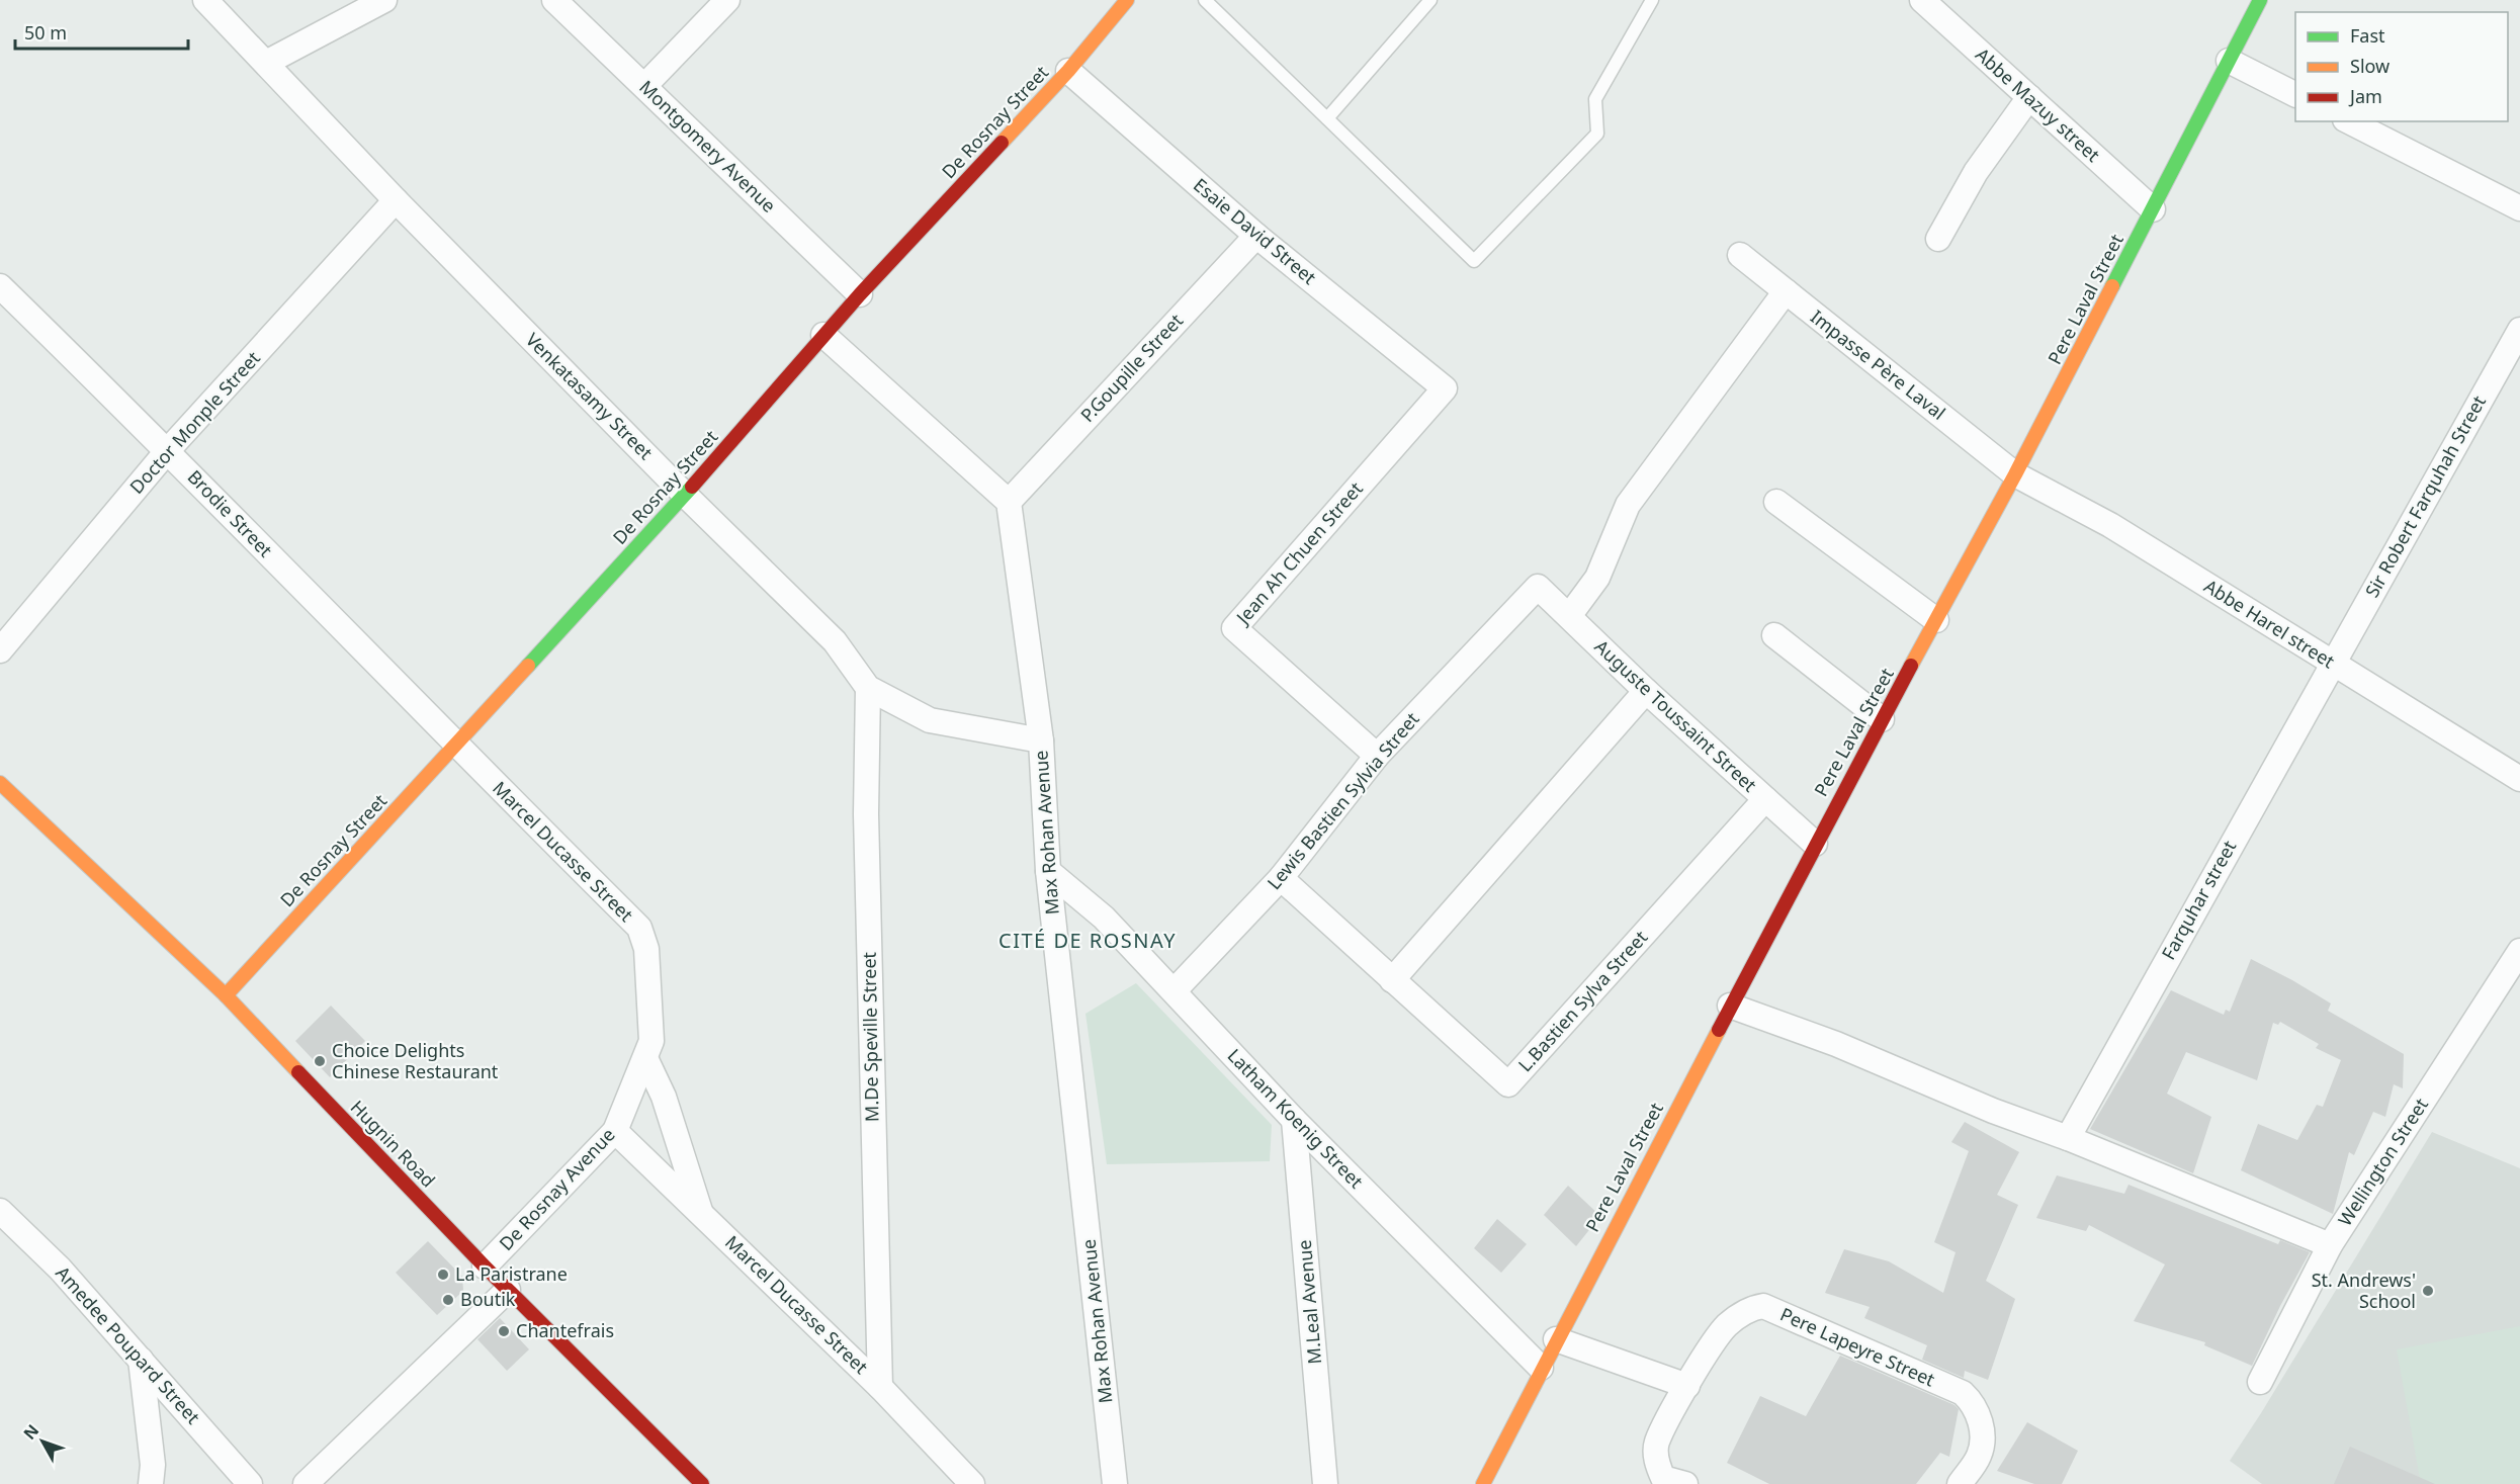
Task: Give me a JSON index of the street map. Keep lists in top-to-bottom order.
{
  "streets": {
    "street": [
      "Abbe Mazuy street",
      "De Rosnay Street",
      "Montgomery Avenue",
      "Esaie David Street",
      "Pere Laval Street",
      "Impasse Père Laval",
      "P.Goupille Street",
      "Venkatasamy Street",
      "Doctor Monple Street",
      "Sir Robert Farquhah Street",
      "Brodie Street",
      "Jean Ah Chuen Street",
      "Abbe Harel street",
      "Auguste Toussaint Street",
      "Lewis Bastien Sylvia Street",
      "Max Rohan Avenue",
      "Marcel Ducasse Street",
      "Farquhar street",
      "L.Bastien Sylva Street",
      "M.De Speville Street",
      "Latham Koenig Street",
      "Hugnin Road",
      "Wellington Street",
      "De Rosnay Avenue",
      "M.Leal Avenue",
      "Amedee Poupard Street",
      "Pere Lapeyre Street"
    ]
  },
  "crossings": [
    ["Abbe Mazuy street", "Pere Laval Street"],
    ["De Rosnay Street", "Montgomery Avenue"],
    ["De Rosnay Street", "Esaie David Street"],
    ["De Rosnay Street", "Venkatasamy Street"],
    ["De Rosnay Street", "Brodie Street"],
    ["De Rosnay Street", "Marcel Ducasse Street"],
    ["De Rosnay Street", "Hugnin Road"],
    ["Esaie David Street", "P.Goupille Street"],
    ["Esaie David Street", "Jean Ah Chuen Street"],
    ["Pere Laval Street", "Impasse Père Laval"],
    ["Pere Laval Street", "Abbe Harel street"],
    ["Pere Laval Street", "Auguste Toussaint Street"],
    ["Pere Laval Street", "Latham Koenig Street"],
    ["Impasse Père Laval", "Abbe Harel street"],
    ["P.Goupille Street", "Max Rohan Avenue"],
    ["Venkatasamy Street", "Doctor Monple Street"],
    ["Venkatasamy Street", "Max Rohan Avenue"],
    ["Venkatasamy Street", "M.De Speville Street"],
    ["Doctor Monple Street", "Brodie Street"],
    ["Sir Robert Farquhah Street", "Abbe Harel street"],
    ["Sir Robert Farquhah Street", "Farquhar street"],
    ["Brodie Street", "Marcel Ducasse Street"],
    ["Jean Ah Chuen Street", "Lewis Bastien Sylvia Street"],
    ["Abbe Harel street", "Farquhar street"],
    ["Auguste Toussaint Street", "Lewis Bastien Sylvia Street"],
    ["Auguste Toussaint Street", "L.Bastien Sylva Street"],
    ["Lewis Bastien Sylvia Street", "L.Bastien Sylva Street"],
    ["Lewis Bastien Sylvia Street", "Latham Koenig Street"],
    ["Max Rohan Avenue", "Latham Koenig Street"],
    ["Marcel Ducasse Street", "M.De Speville Street"],
    ["Marcel Ducasse Street", "De Rosnay Avenue"],
    ["Latham Koenig Street", "M.Leal Avenue"],
    ["Hugnin Road", "De Rosnay Avenue"]
  ],
  "districts": ["CITÉ DE ROSNAY"],
  "places": [
    "Choice Delights Chinese Restaurant",
    "La Paristrane",
    "St. Andrews' School",
    "Boutik",
    "Chantefrais"
  ],
  "legend": ["Fast", "Slow", "Jam"],
  "scale_bar": "50 m",
  "north": "top left"
}
